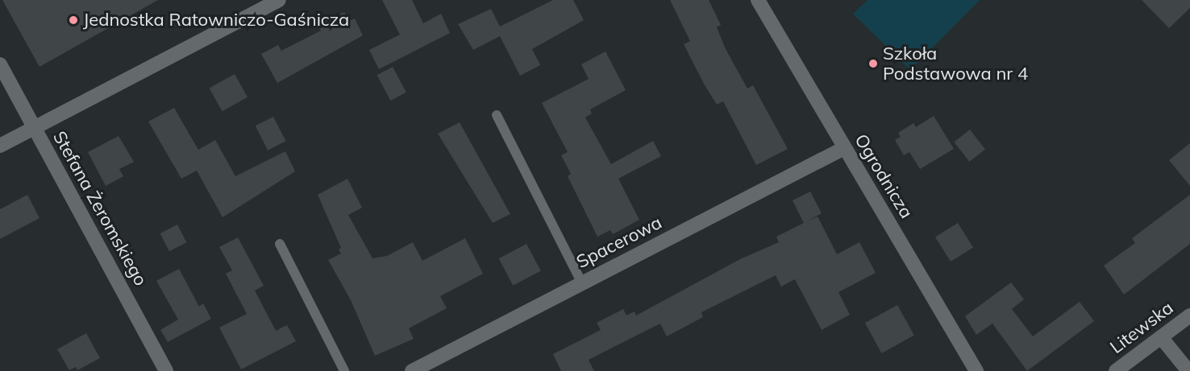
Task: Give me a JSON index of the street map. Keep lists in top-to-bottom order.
{
  "streets": {
    "street": [
      "Ogrodnicza",
      "Stefana Żeromskiego",
      "Spacerowa",
      "Litewska"
    ]
  },
  "crossings": [
    ["Ogrodnicza", "Spacerowa"]
  ],
  "places": ["Jednostka Ratowniczo-Gaśnicza", "Szkoła Podstawowa nr 4"]
}
